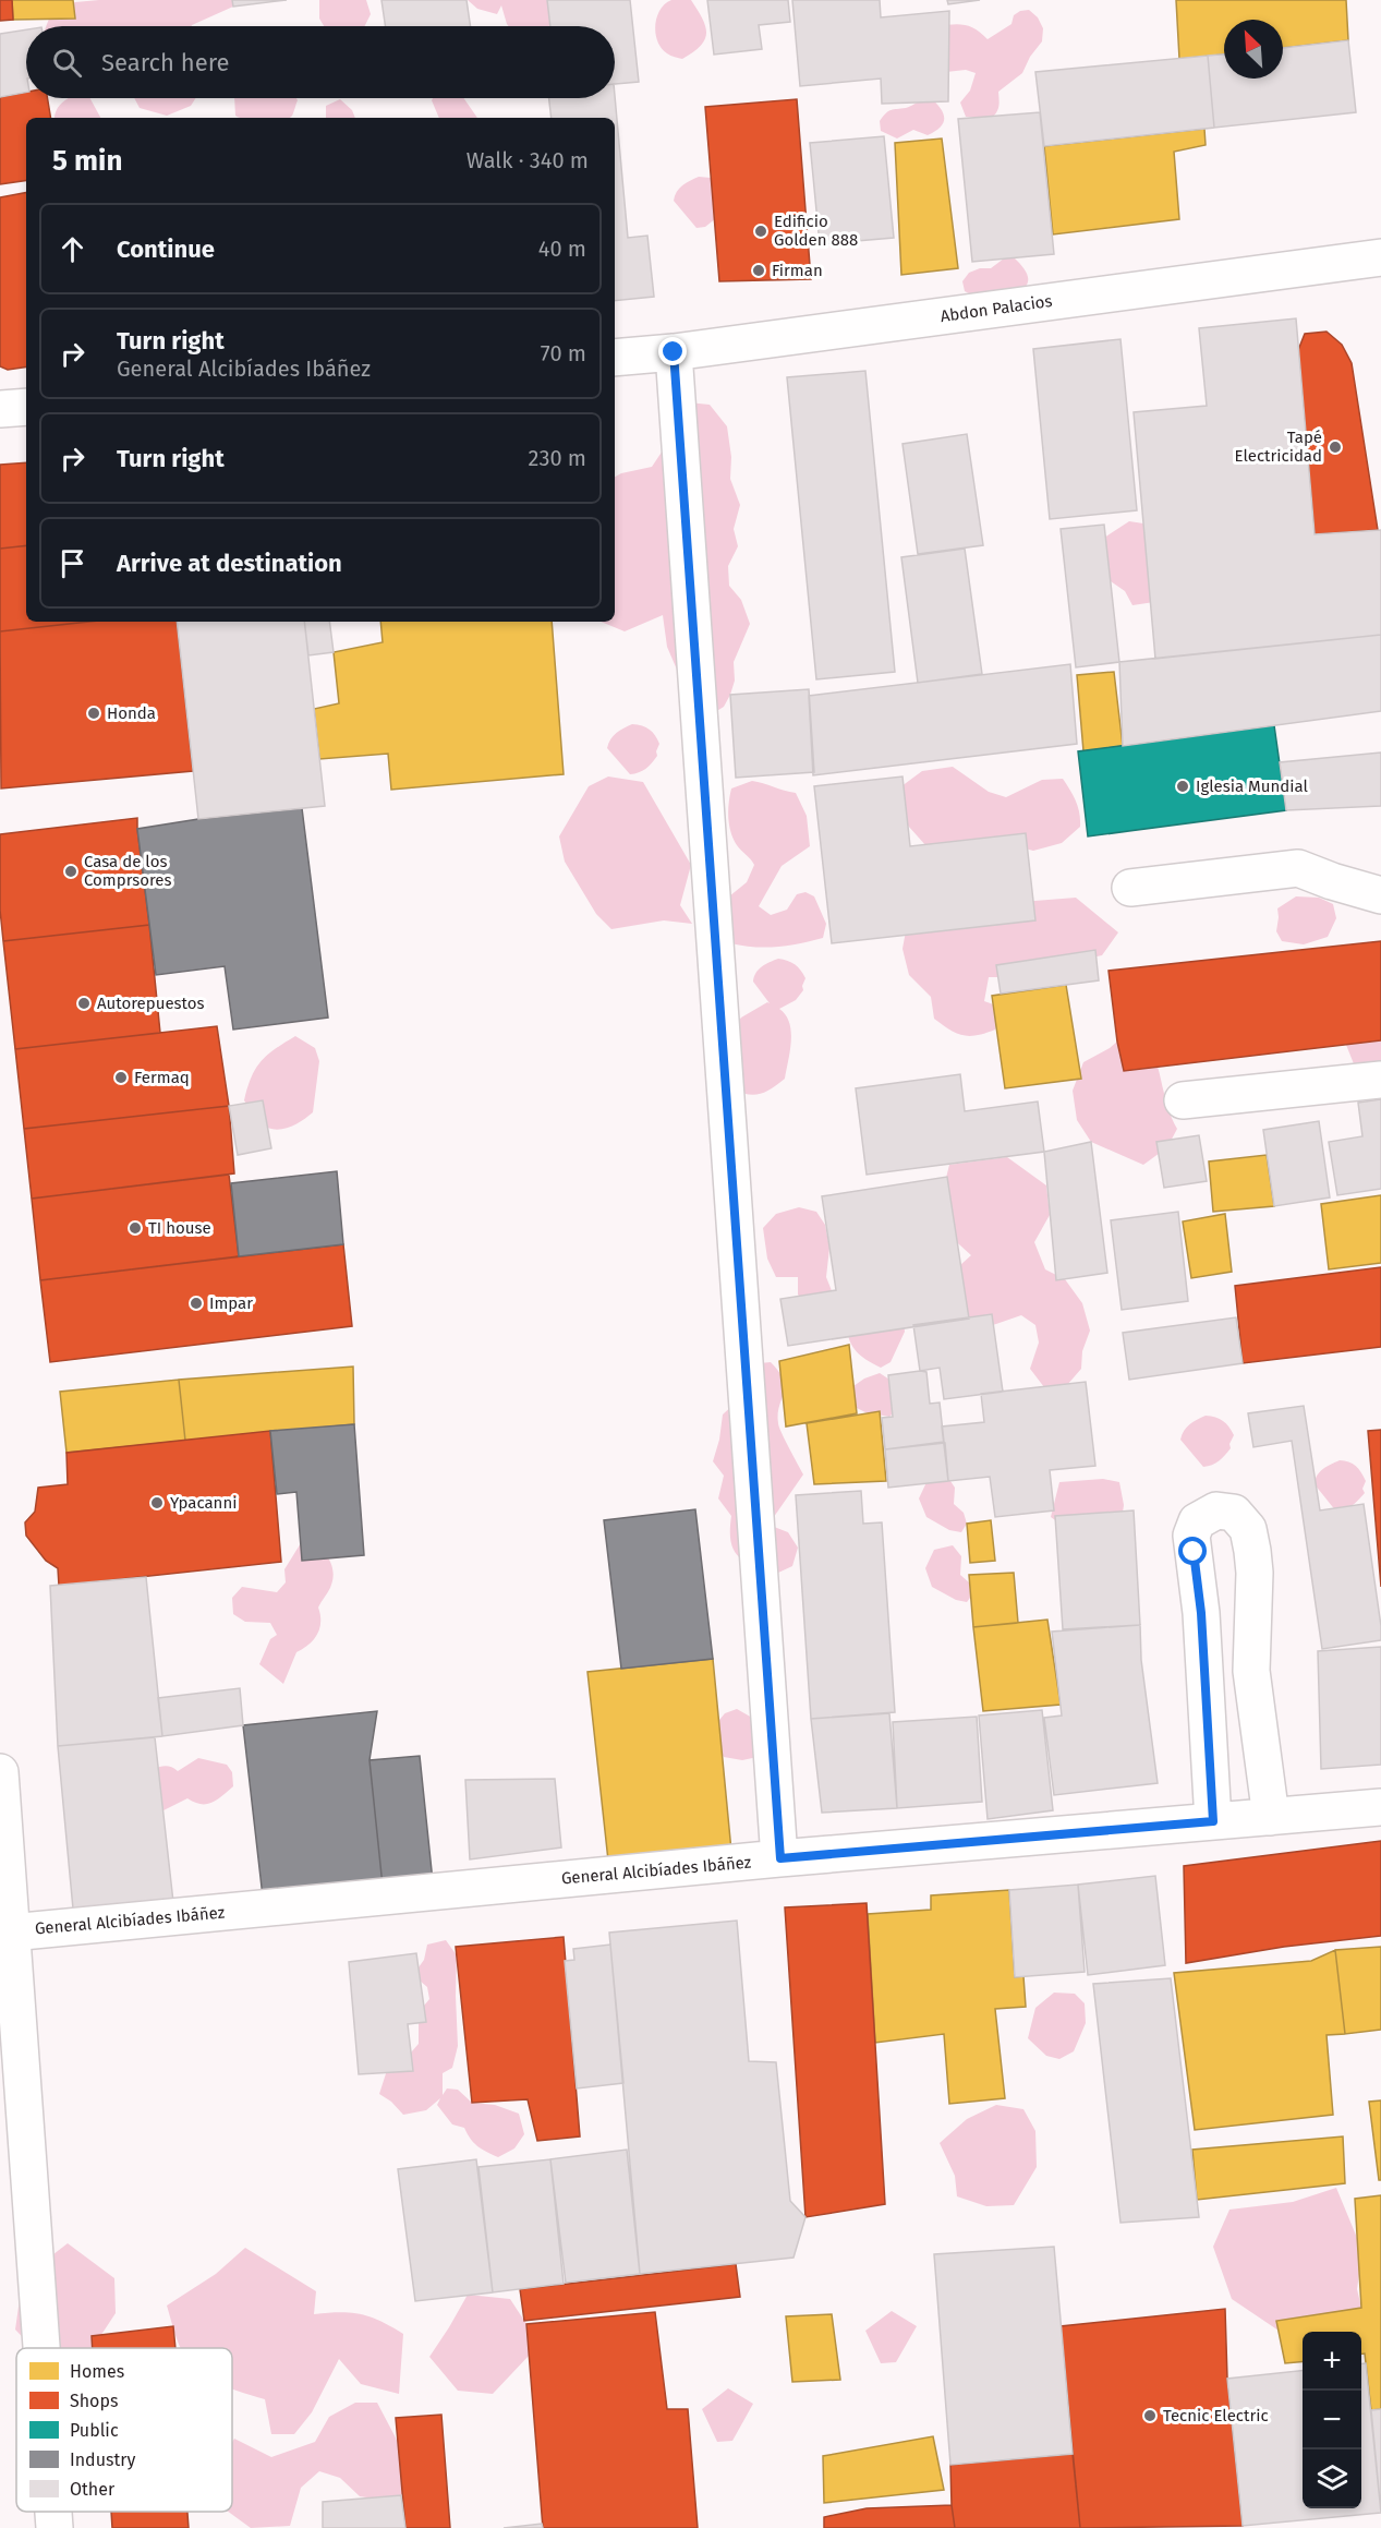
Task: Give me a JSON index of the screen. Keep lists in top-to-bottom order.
{
  "streets": {
    "main road": ["Abdon Palacios", "General Alcibíades Ibáñez"]
  },
  "places": [
    "Edificio Golden 888",
    "Firman",
    "Tapé Electricidad",
    "Honda",
    "Iglesia Mundial",
    "Casa de los Comprsores",
    "Autorepuestos",
    "Fermaq",
    "TI house",
    "Impar",
    "Ypacanni",
    "Tecnic Electric"
  ],
  "legend": [
    "Homes",
    "Shops",
    "Public",
    "Industry",
    "Other"
  ],
  "north": "top left",
  "page": {
    "search": "Search here",
    "heading": ["5 min", "Walk · 340 m"],
    "list": [
      ["Continue", "40 m"],
      ["Turn right", "General Alcibíades Ibáñez", "70 m"],
      ["Turn right", "230 m"],
      "Arrive at destination"
    ],
    "map_buttons": ["+", "−"]
  }
}
